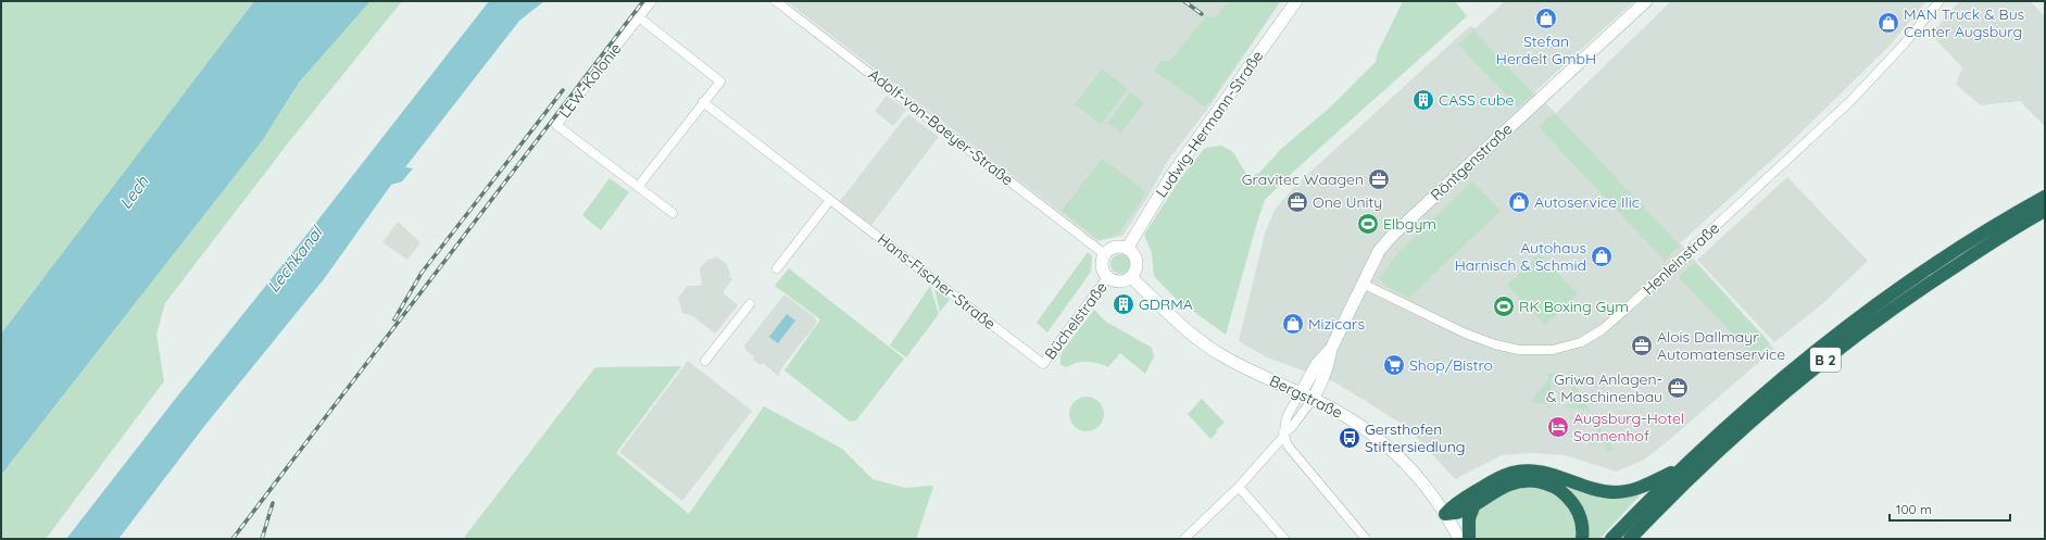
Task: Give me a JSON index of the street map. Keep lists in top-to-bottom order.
{
  "streets": {
    "highway": ["B 2"],
    "street": [
      "LEW-Kolonie",
      "Ludwig-Hermann-Straße",
      "Adolf-von-Baeyer-Straße",
      "Röntgenstraße",
      "Henleinstraße",
      "Hans-Fischer-Straße",
      "Büchelstraße",
      "Bergstraße"
    ]
  },
  "crossings": [
    ["Ludwig-Hermann-Straße", "Adolf-von-Baeyer-Straße"],
    ["Ludwig-Hermann-Straße", "Büchelstraße"],
    ["Ludwig-Hermann-Straße", "Bergstraße"],
    ["Adolf-von-Baeyer-Straße", "Büchelstraße"],
    ["Adolf-von-Baeyer-Straße", "Bergstraße"],
    ["Röntgenstraße", "Henleinstraße"],
    ["Röntgenstraße", "Bergstraße"],
    ["Hans-Fischer-Straße", "Büchelstraße"],
    ["Büchelstraße", "Bergstraße"],
    ["B 2", "Bergstraße"]
  ],
  "water": ["Lech", "Lechkanal"],
  "places": {
    "shop": [
      "Stefan Herdelt GmbH",
      "MAN Truck & Bus Center Augsburg",
      "Autoservice Ilic",
      "Autohaus Harnisch & Schmid",
      "Mizicars"
    ],
    "building": ["CASS cube", "GDRMA"],
    "office": [
      "Gravitec Waagen",
      "One Unity",
      "Alois Dallmayr Automatenservice",
      "Griwa Anlagen- & Maschinenbau"
    ],
    "sports": ["Elbgym", "RK Boxing Gym"],
    "supermarket": ["Shop/Bistro"],
    "hotel": ["Augsburg-Hotel Sonnenhof"],
    "bus stop": ["Gersthofen Stiftersiedlung"]
  },
  "scale_bar": "100 m"
}
